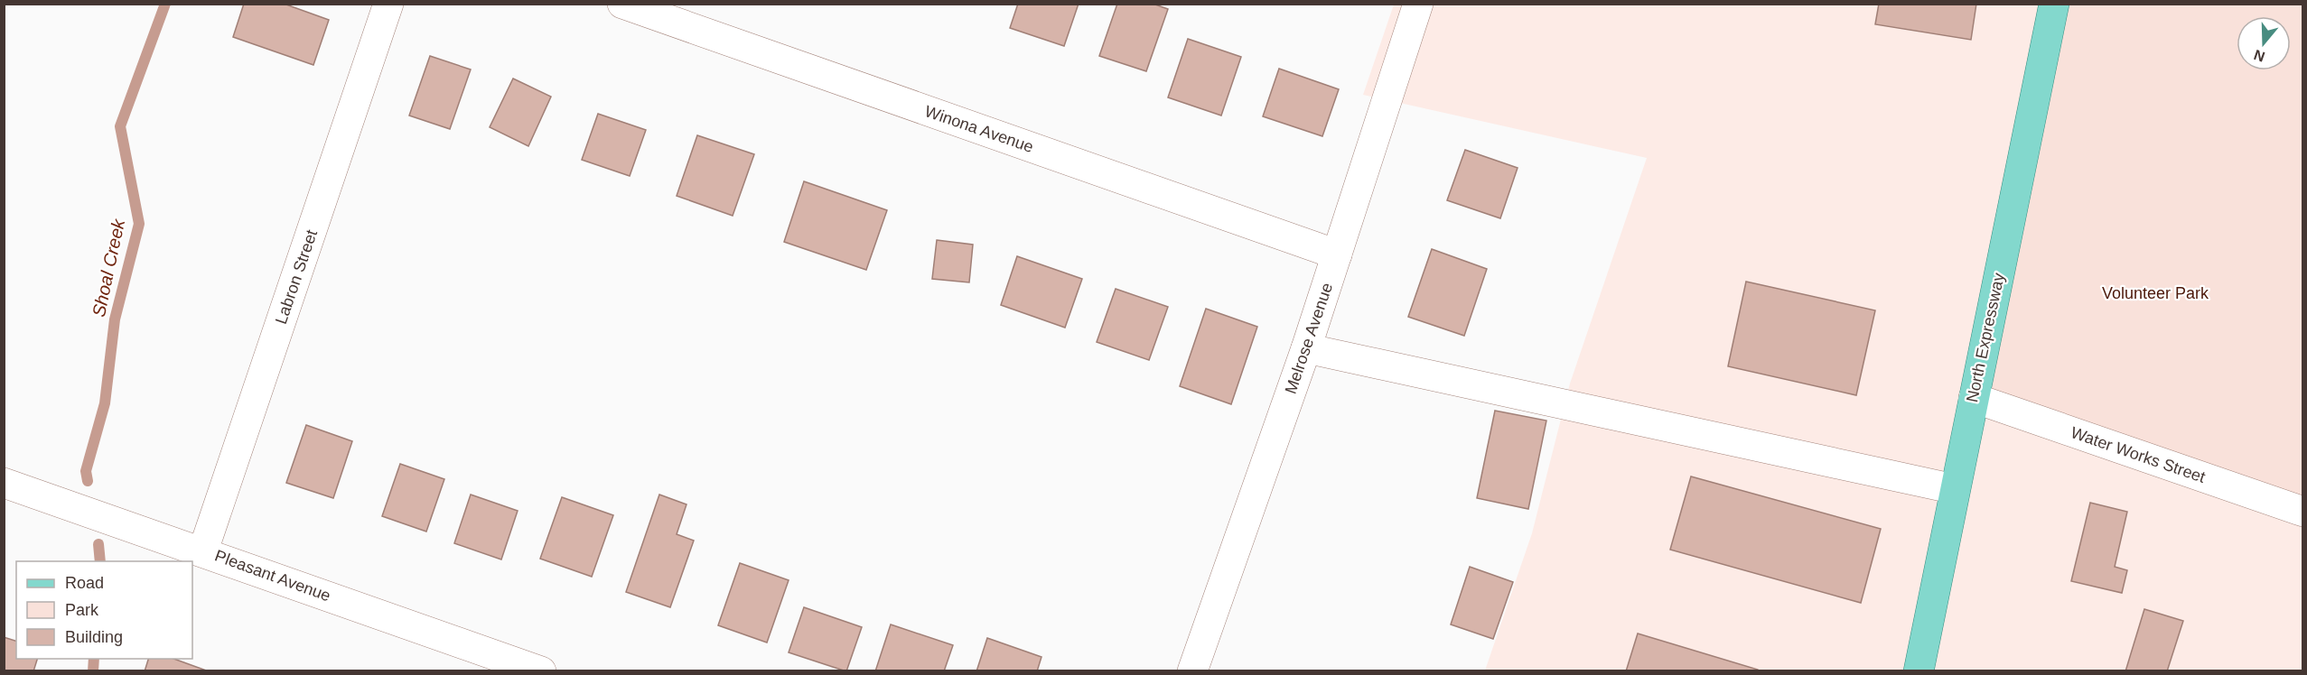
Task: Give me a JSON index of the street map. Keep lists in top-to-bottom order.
{
  "streets": {
    "main road": ["North Expressway"],
    "street": [
      "Winona Avenue",
      "Labron Street",
      "Melrose Avenue",
      "Water Works Street",
      "Pleasant Avenue"
    ]
  },
  "crossings": [
    ["Winona Avenue", "Melrose Avenue"],
    ["Labron Street", "Pleasant Avenue"],
    ["North Expressway", "Water Works Street"]
  ],
  "water": ["Shoal Creek"],
  "parks": ["Volunteer Park"],
  "legend": ["Road", "Park", "Building"],
  "north": "bottom"
}
